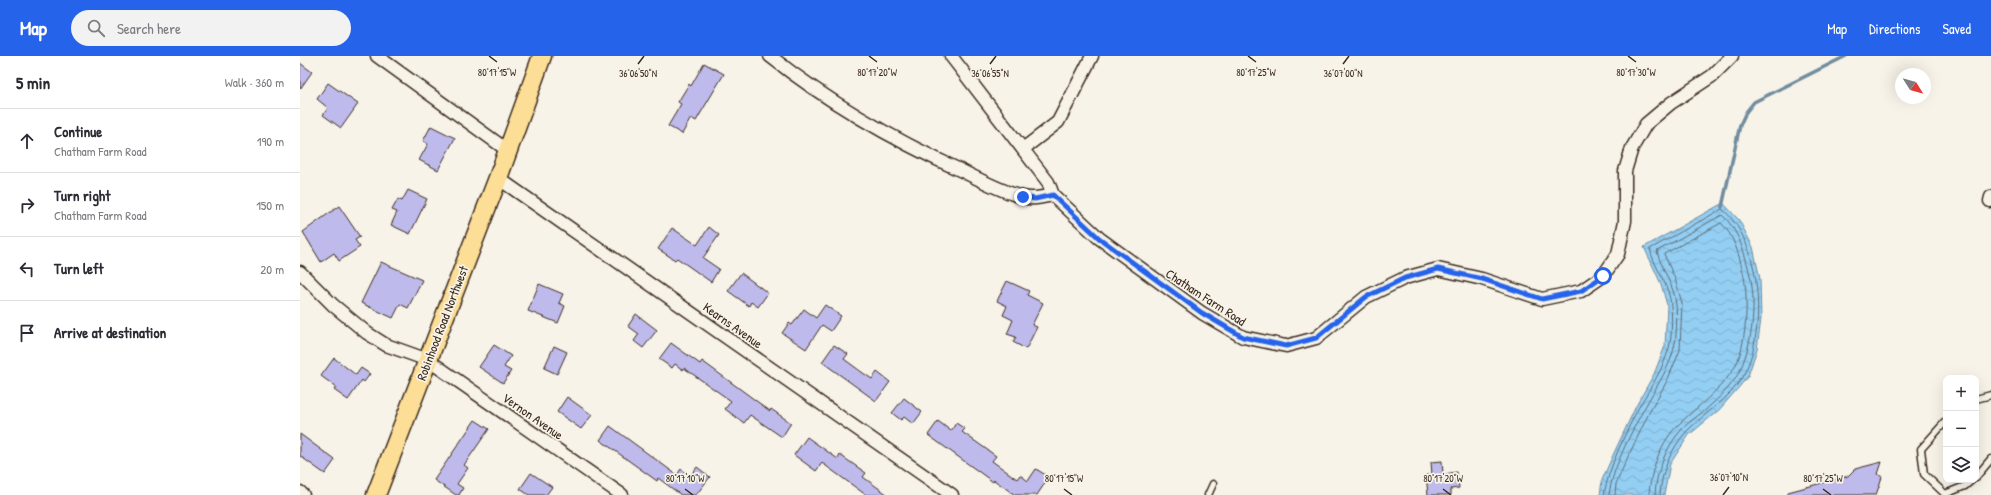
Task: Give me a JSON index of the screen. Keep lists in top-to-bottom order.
{
  "streets": {
    "main road": ["Robinhood Road Northwest"],
    "street": ["Chatham Farm Road", "Kearns Avenue", "Vernon Avenue"]
  },
  "crossings": [
    ["Robinhood Road Northwest", "Kearns Avenue"],
    ["Robinhood Road Northwest", "Vernon Avenue"]
  ],
  "north": "bottom right",
  "page": {
    "header": "Map",
    "search": "Search here",
    "nav": ["Map", "Directions", "Saved"],
    "heading": ["5 min", "Walk · 360 m"],
    "list": [
      ["Continue", "Chatham Farm Road", "190 m"],
      ["Turn right", "Chatham Farm Road", "150 m"],
      ["Turn left", "20 m"],
      "Arrive at destination"
    ],
    "map_buttons": ["+", "−"]
  },
  "coordinates": [
    "80°17'15\"W",
    "80°17'20\"W",
    "80°17'25\"W",
    "80°17'30\"W",
    "36°06'50\"N",
    "36°06'55\"N",
    "36°07'00\"N",
    "36°07'10\"N",
    "80°17'10\"W"
  ]
}
